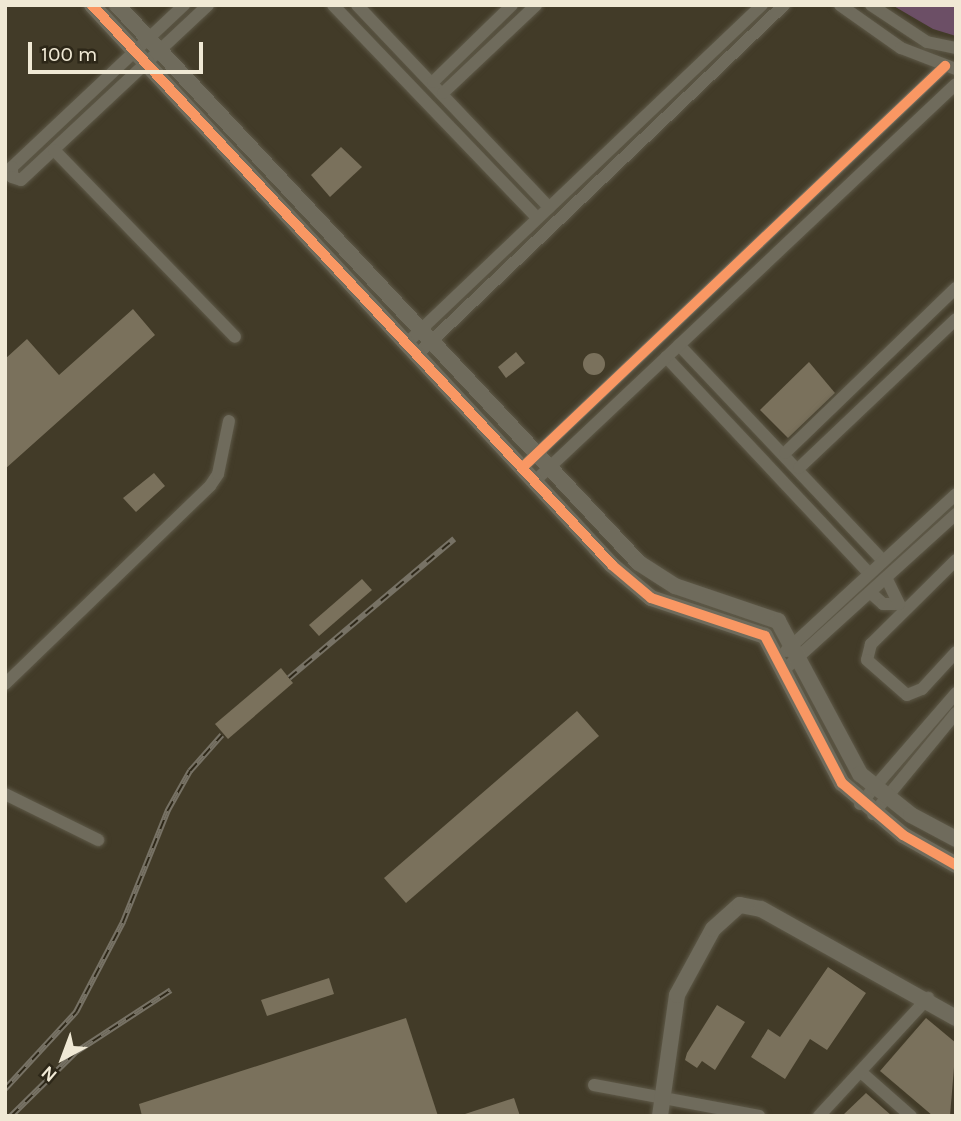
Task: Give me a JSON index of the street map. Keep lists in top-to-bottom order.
{
  "scale_bar": "100 m",
  "north": "bottom left"
}
